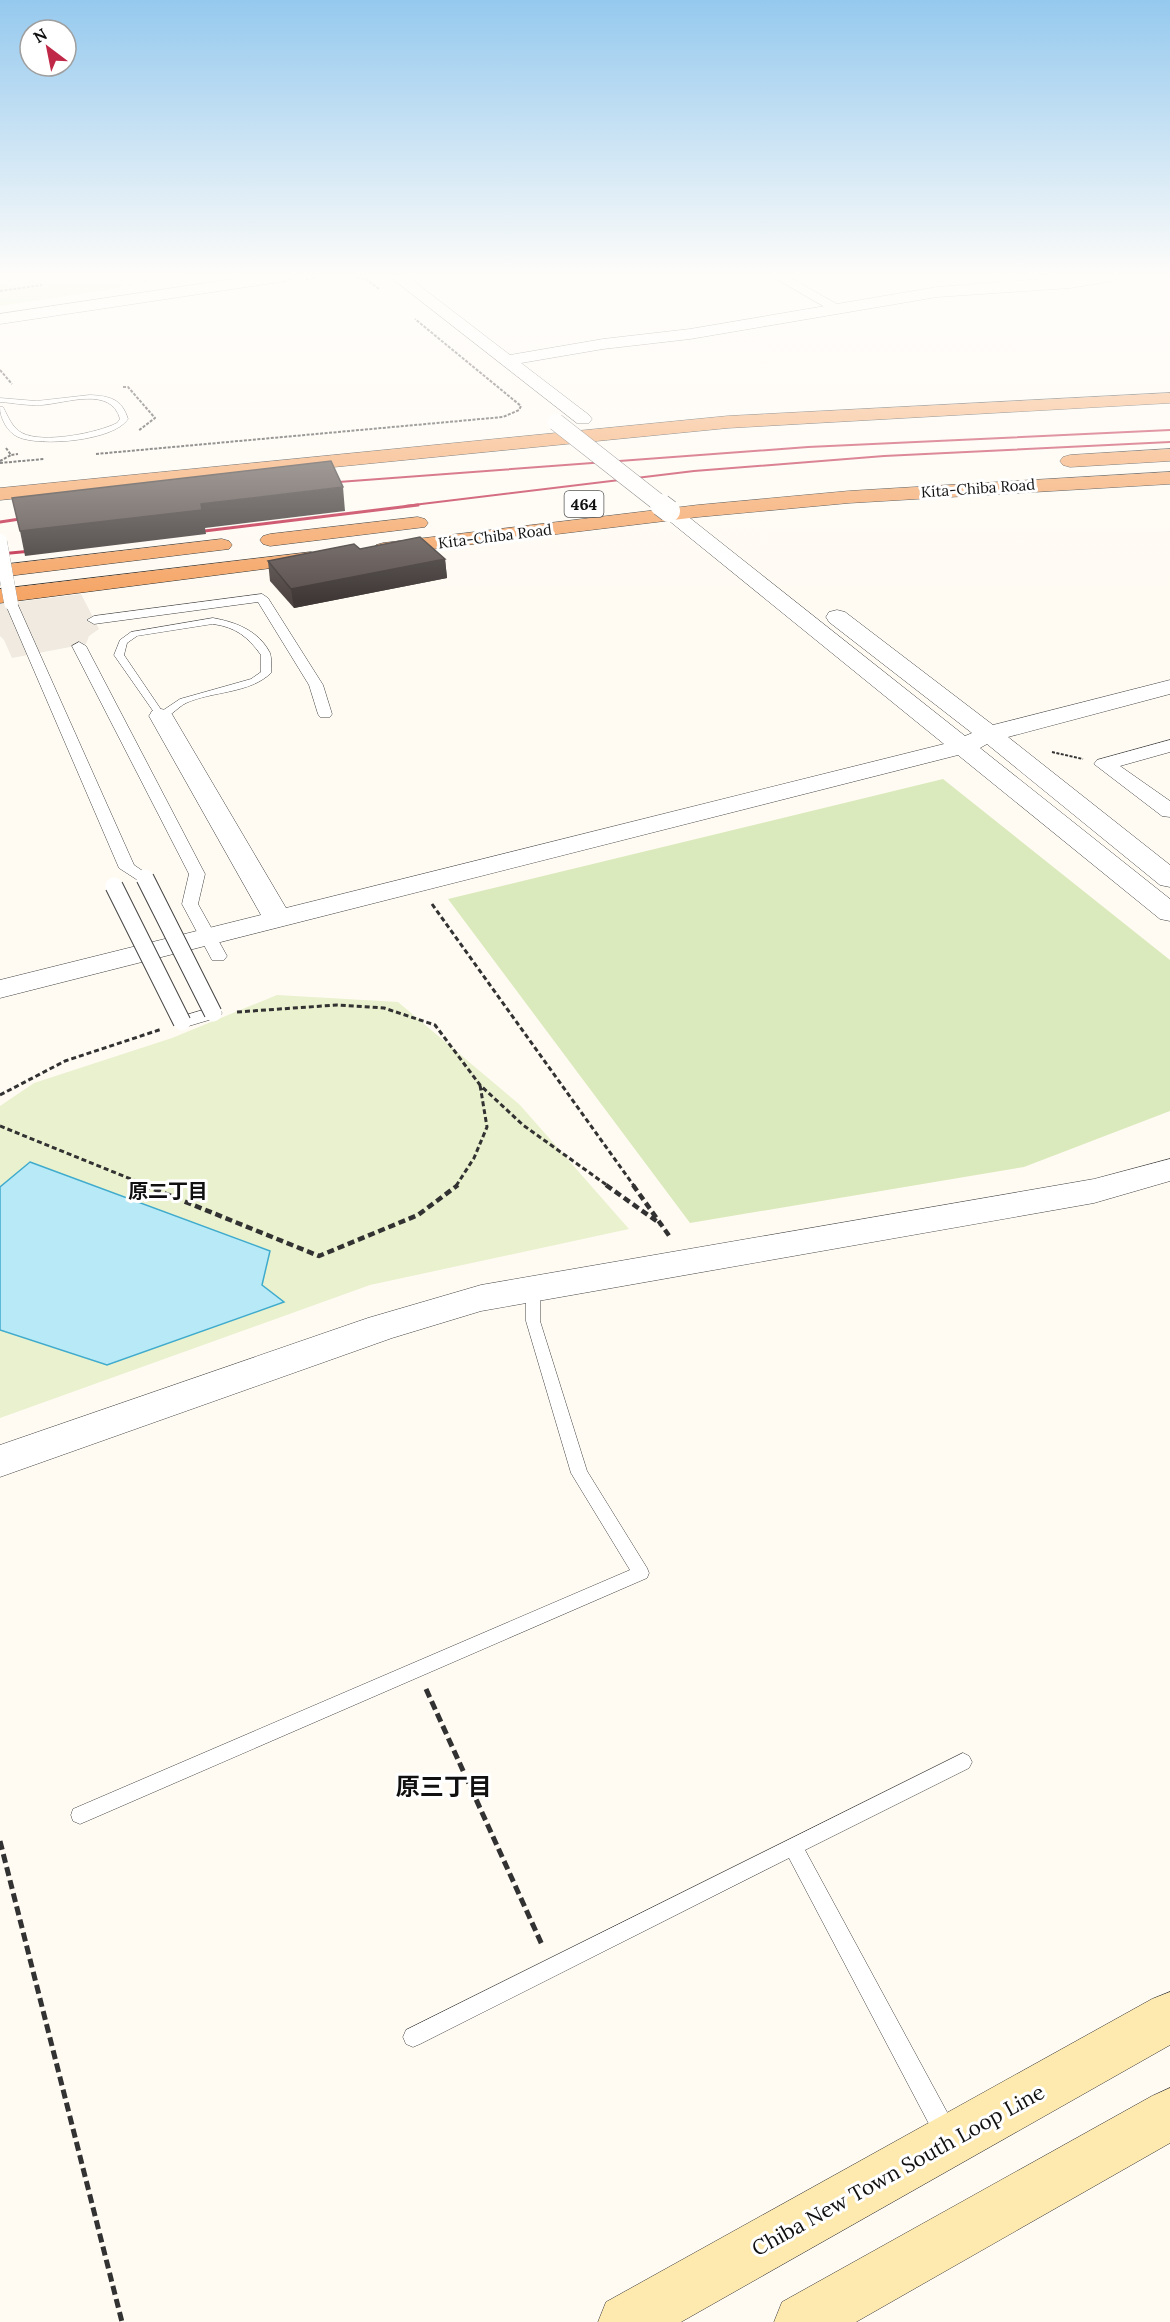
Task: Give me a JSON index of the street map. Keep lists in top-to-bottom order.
{
  "streets": {
    "highway": ["Kita-Chiba Road", "464"],
    "main road": ["Chiba New Town South Loop Line"]
  },
  "districts": ["原二丁目", "原三丁目"],
  "north": "top left"
}
